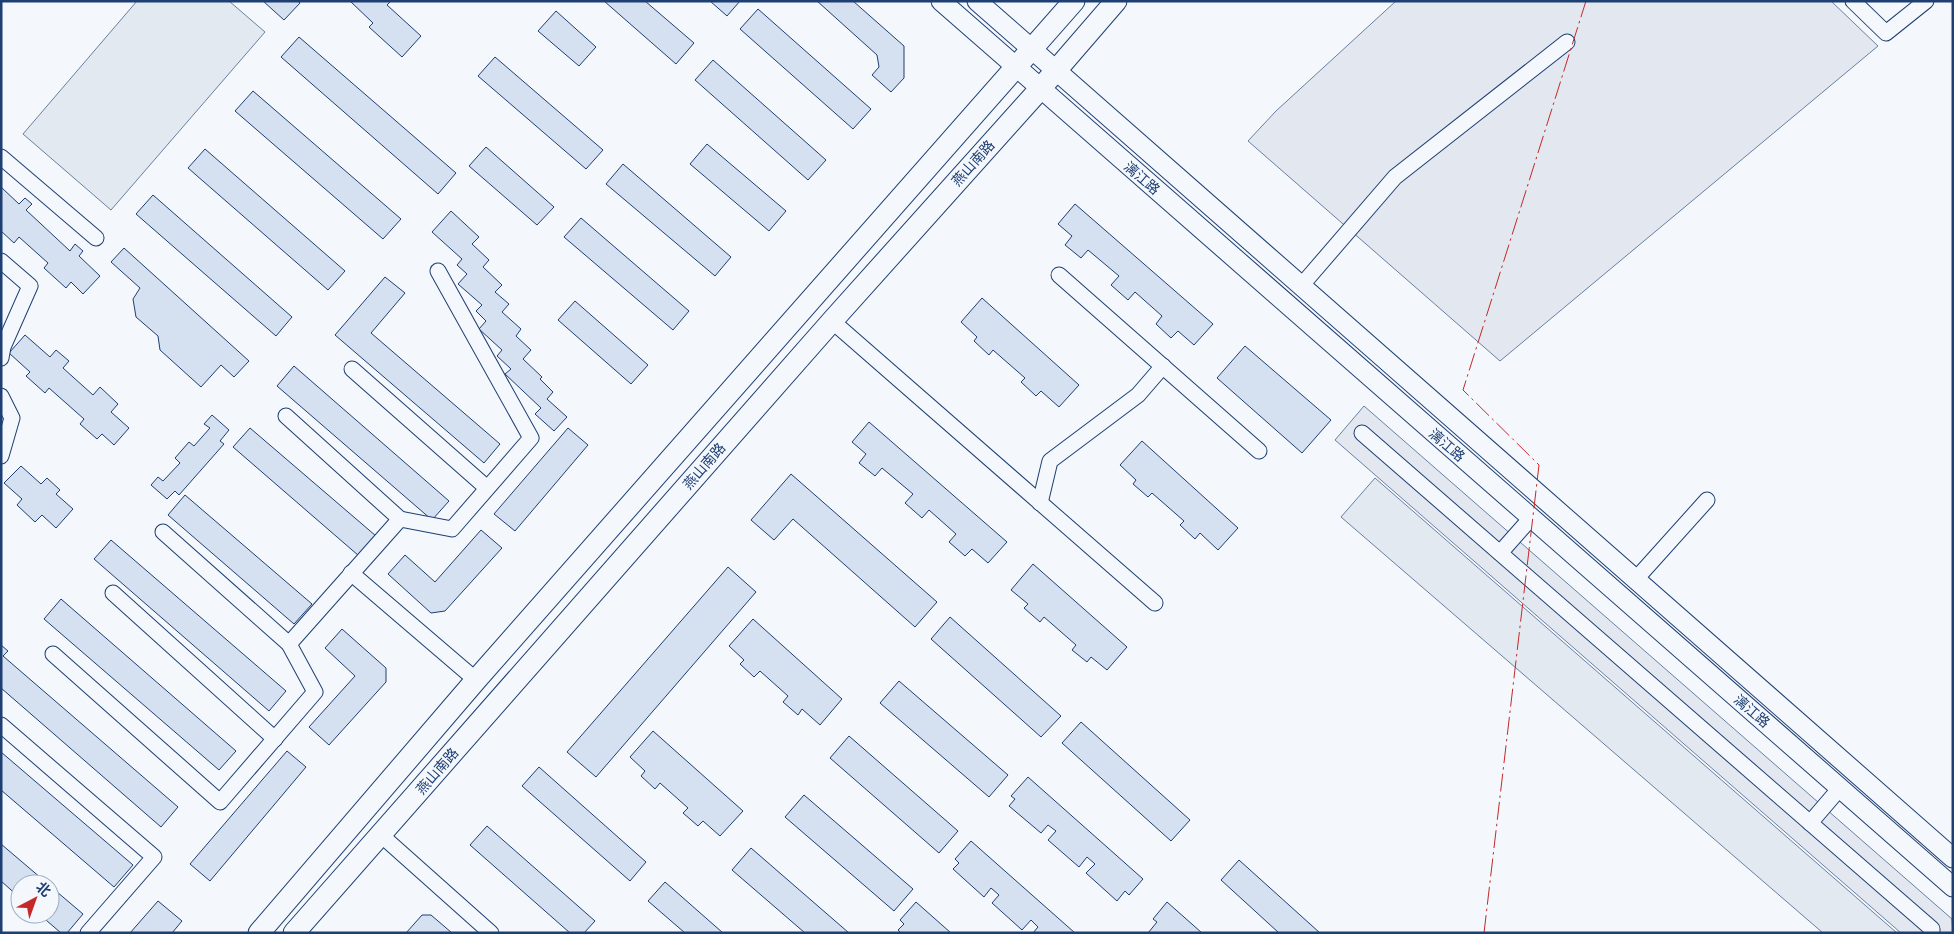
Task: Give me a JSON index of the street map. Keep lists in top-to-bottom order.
{
  "streets": {
    "main road": ["燕山南路"],
    "street": ["漓江路"]
  },
  "crossings": [
    ["燕山南路", "漓江路"]
  ],
  "north": "top right"
}
